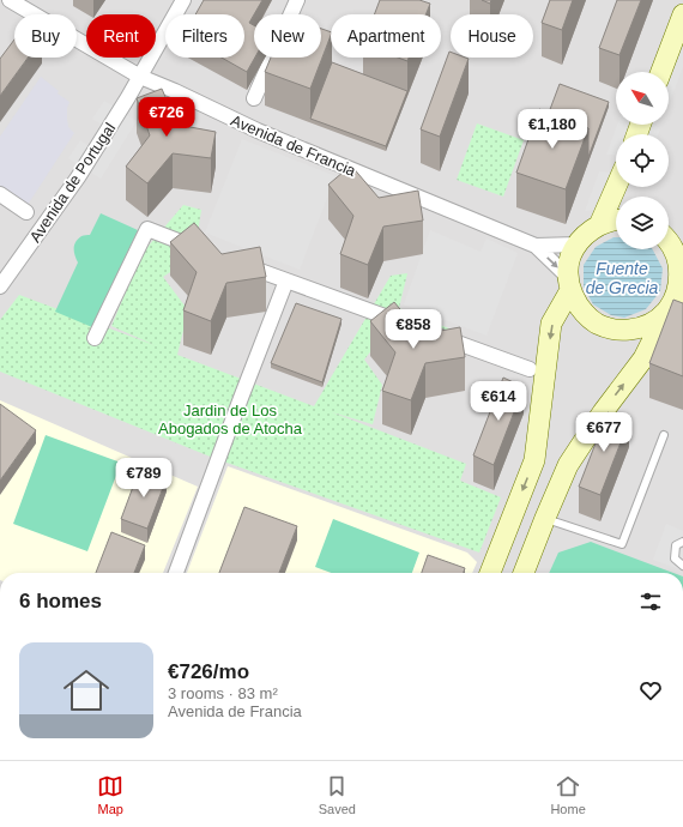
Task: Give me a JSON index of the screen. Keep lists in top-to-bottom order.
{
  "streets": {
    "street": ["Avenida de Francia", "Avenida de Portugal"]
  },
  "crossings": [
    ["Avenida de Francia", "Avenida de Portugal"]
  ],
  "water": ["Fuente de Grecia"],
  "parks": ["Jardin de Los Abogados de Atocha"],
  "north": "top left",
  "page": {
    "chip": [
      "Buy",
      "Rent",
      "Filters",
      "New",
      "Apartment",
      "House"
    ],
    "price": [
      "€726",
      "€1,180",
      "€858",
      "€614",
      "€677",
      "€789"
    ],
    "heading": "6 homes",
    "list": [
      {
        "name": "€726/mo",
        "note": "3 rooms · 83 m² · Avenida de Francia"
      }
    ],
    "tabs": ["Map", "Saved", "Home"]
  }
}
